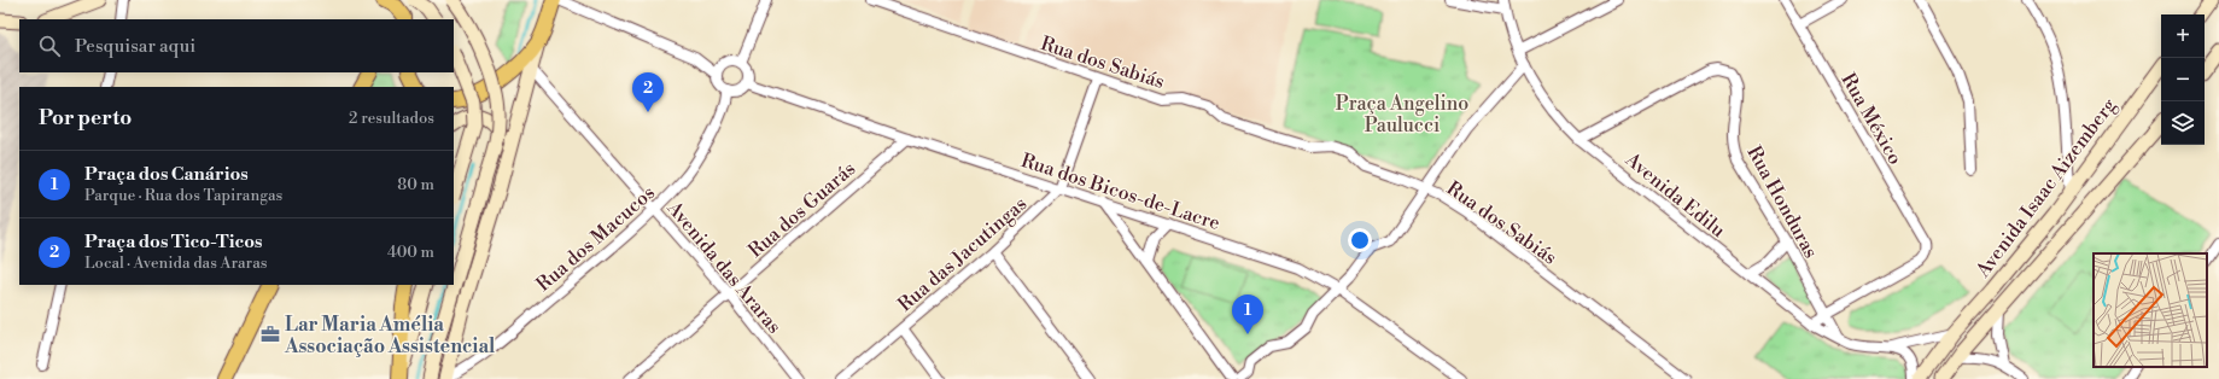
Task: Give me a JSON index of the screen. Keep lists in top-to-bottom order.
{
  "streets": {
    "main road": ["Avenida Isaac Aizemberg"],
    "street": [
      "Rua dos Sabiás",
      "Rua México",
      "Rua dos Bicos-de-Lacre",
      "Avenida Edilu",
      "Rua Honduras",
      "Rua dos Guarás",
      "Rua dos Macucos",
      "Rua das Jacutingas",
      "Avenida das Araras"
    ]
  },
  "crossings": [
    ["Rua dos Sabiás", "Rua das Jacutingas"],
    ["Rua México", "Rua Honduras"],
    ["Avenida Isaac Aizemberg", "Avenida Edilu"],
    ["Rua dos Bicos-de-Lacre", "Rua dos Guarás"],
    ["Rua dos Bicos-de-Lacre", "Rua dos Macucos"],
    ["Rua dos Bicos-de-Lacre", "Rua das Jacutingas"],
    ["Avenida Edilu", "Rua Honduras"],
    ["Rua dos Guarás", "Avenida das Araras"],
    ["Rua dos Macucos", "Avenida das Araras"]
  ],
  "parks": ["Praça Angelino Paulucci"],
  "places": {
    "office": ["Lar Maria Amélia Associação Assistencial"]
  },
  "page": {
    "map_buttons": ["+", "−"],
    "search": "Pesquisar aqui",
    "pins": ["2", "1"],
    "heading": ["Por perto", "2 resultados"],
    "list": [
      {
        "mark": "1",
        "name": "Praça dos Canários",
        "note": "Parque · Rua dos Tapirangas",
        "value": "80 m"
      },
      {
        "mark": "2",
        "name": "Praça dos Tico-Ticos",
        "note": "Local · Avenida das Araras",
        "value": "400 m"
      }
    ]
  }
}
